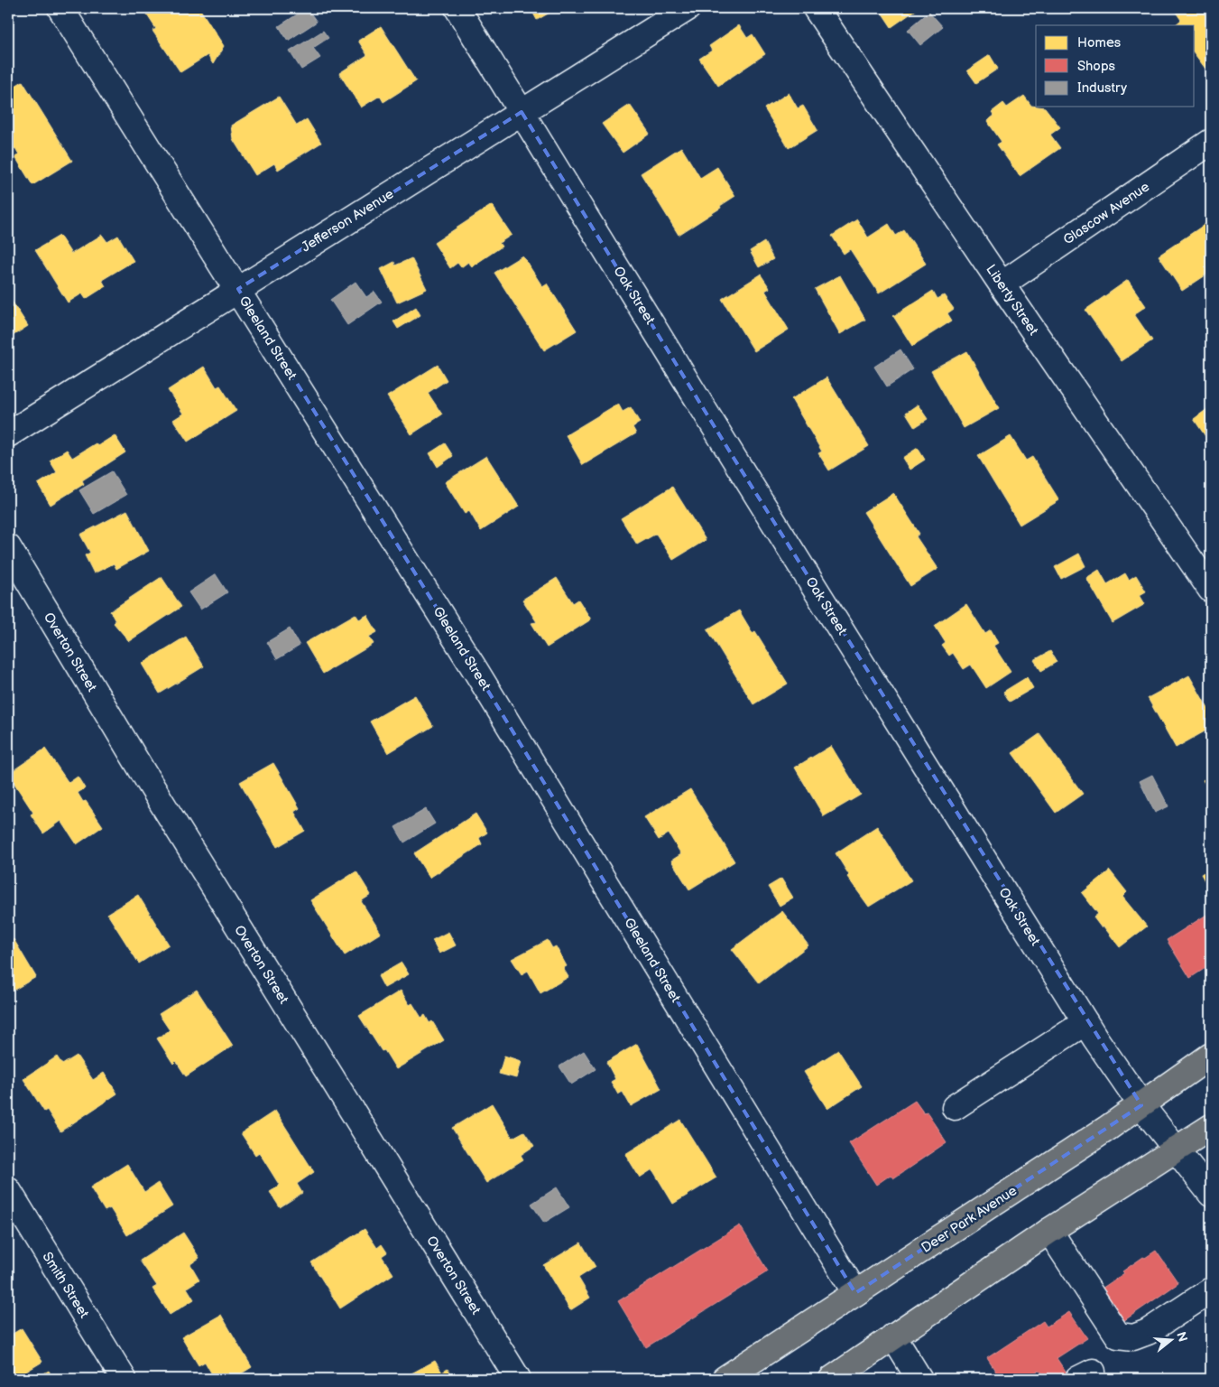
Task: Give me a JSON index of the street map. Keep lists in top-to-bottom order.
{
  "streets": {
    "main road": ["Deer Park Avenue"],
    "street": [
      "Glascow Avenue",
      "Jefferson Avenue",
      "Oak Street",
      "Liberty Street",
      "Gleeland Street",
      "Overton Street",
      "Smith Street"
    ]
  },
  "crossings": [
    ["Glascow Avenue", "Liberty Street"],
    ["Jefferson Avenue", "Oak Street"],
    ["Jefferson Avenue", "Gleeland Street"],
    ["Oak Street", "Deer Park Avenue"],
    ["Gleeland Street", "Deer Park Avenue"]
  ],
  "legend": ["Homes", "Shops", "Industry"],
  "north": "right"
}
